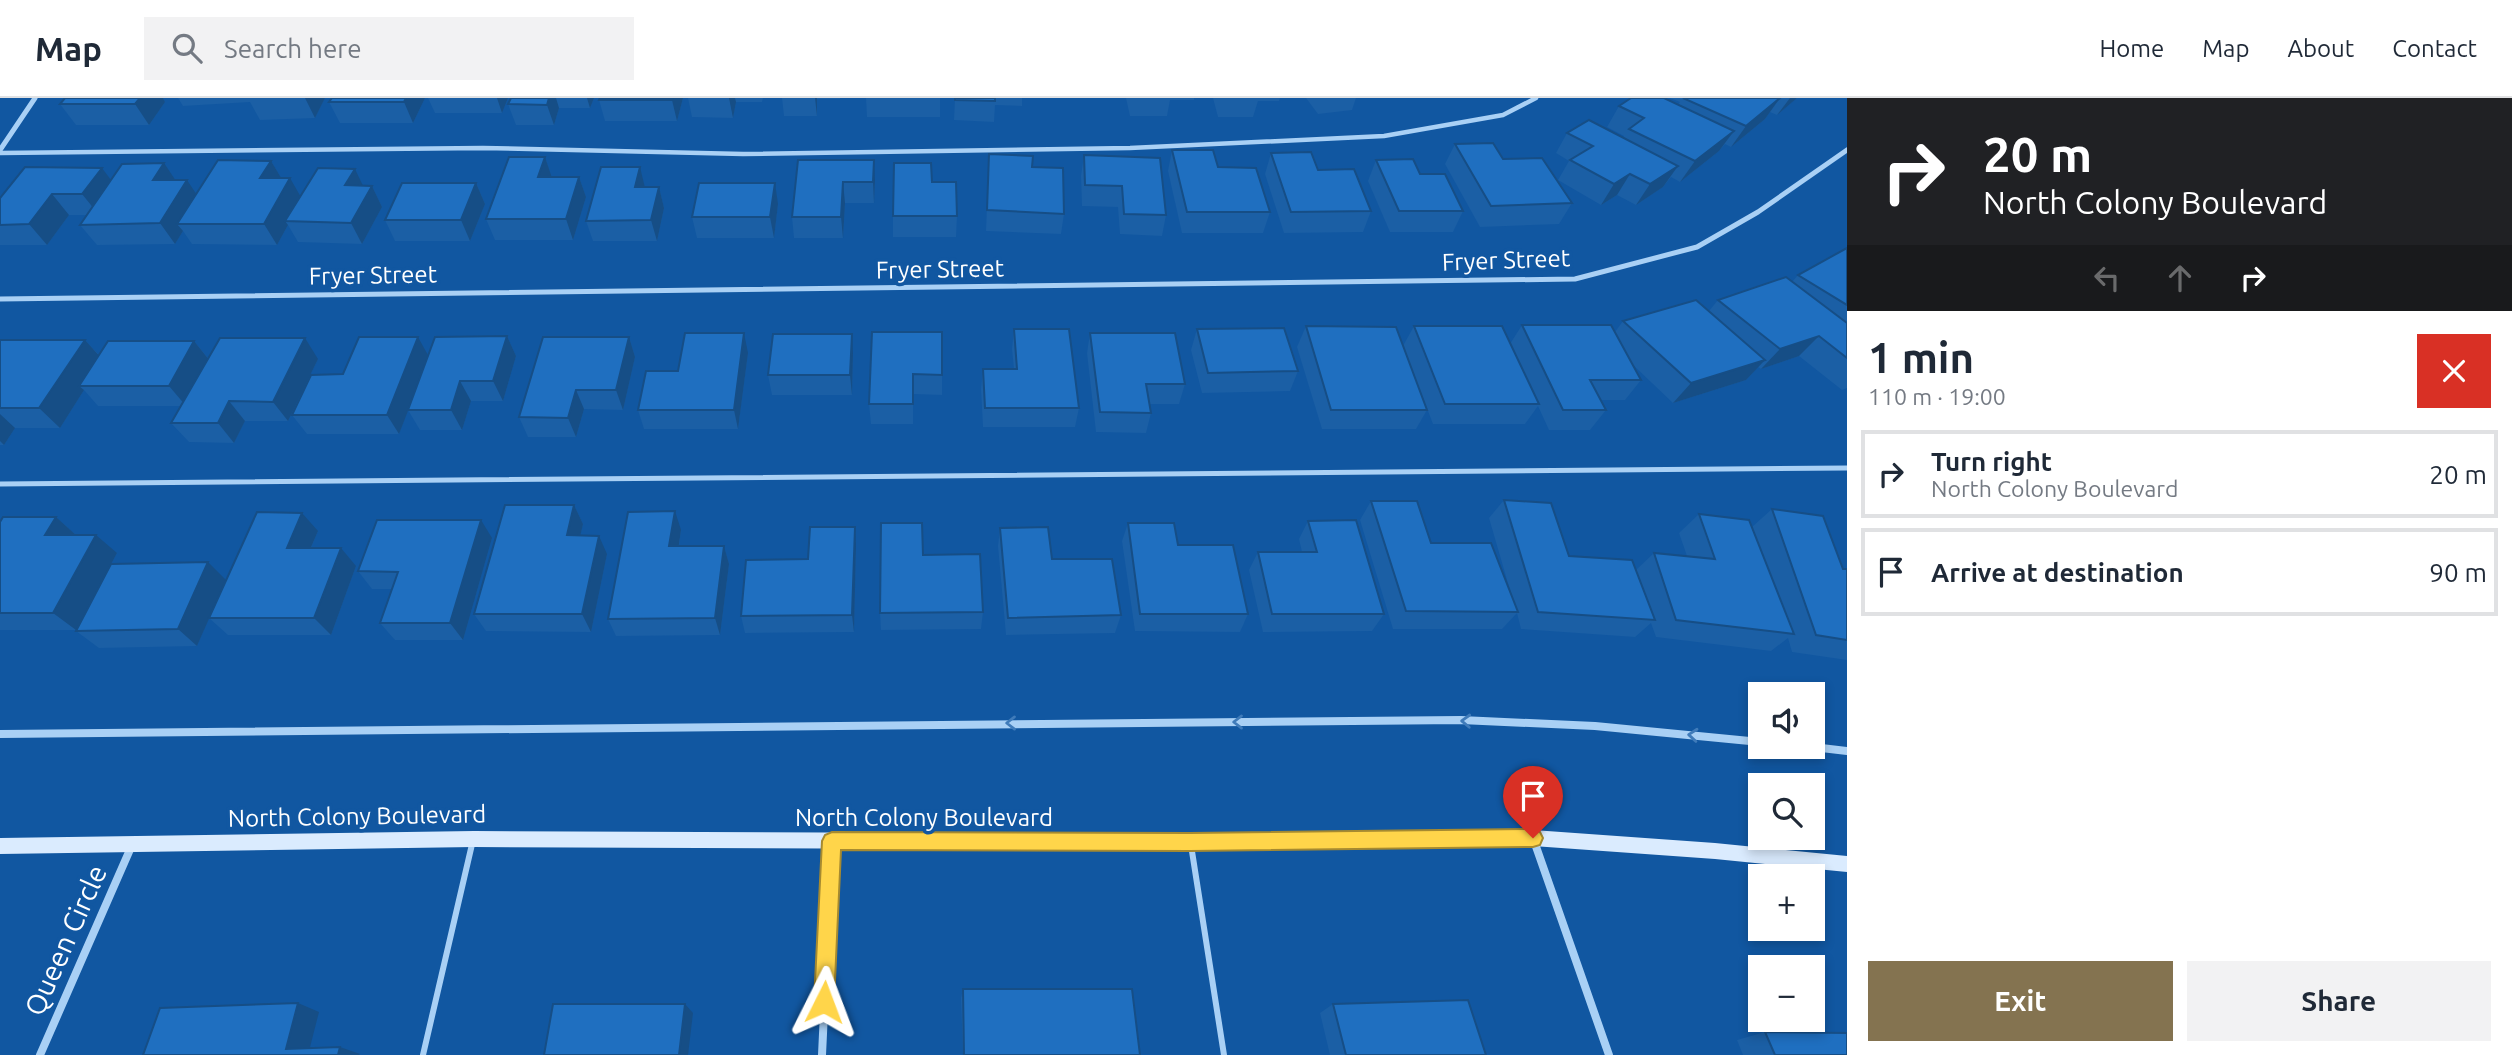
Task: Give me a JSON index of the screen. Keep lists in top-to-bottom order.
{
  "streets": {
    "main road": ["North Colony Boulevard"],
    "street": ["Fryer Street", "Queen Circle"]
  },
  "crossings": [
    ["North Colony Boulevard", "Queen Circle"]
  ],
  "page": {
    "header": "Map",
    "search": "Search here",
    "nav": [
      "Home",
      "Map",
      "About",
      "Contact"
    ],
    "turn": ["20 m", "North Colony Boulevard"],
    "heading": ["1 min", "110 m · 19:00"],
    "list": [
      {
        "name": "Turn right",
        "note": "North Colony Boulevard",
        "value": "20 m"
      },
      {
        "name": "Arrive at destination",
        "value": "90 m"
      }
    ],
    "map_buttons": ["+", "−"],
    "buttons": ["Exit", "Share"]
  }
}
